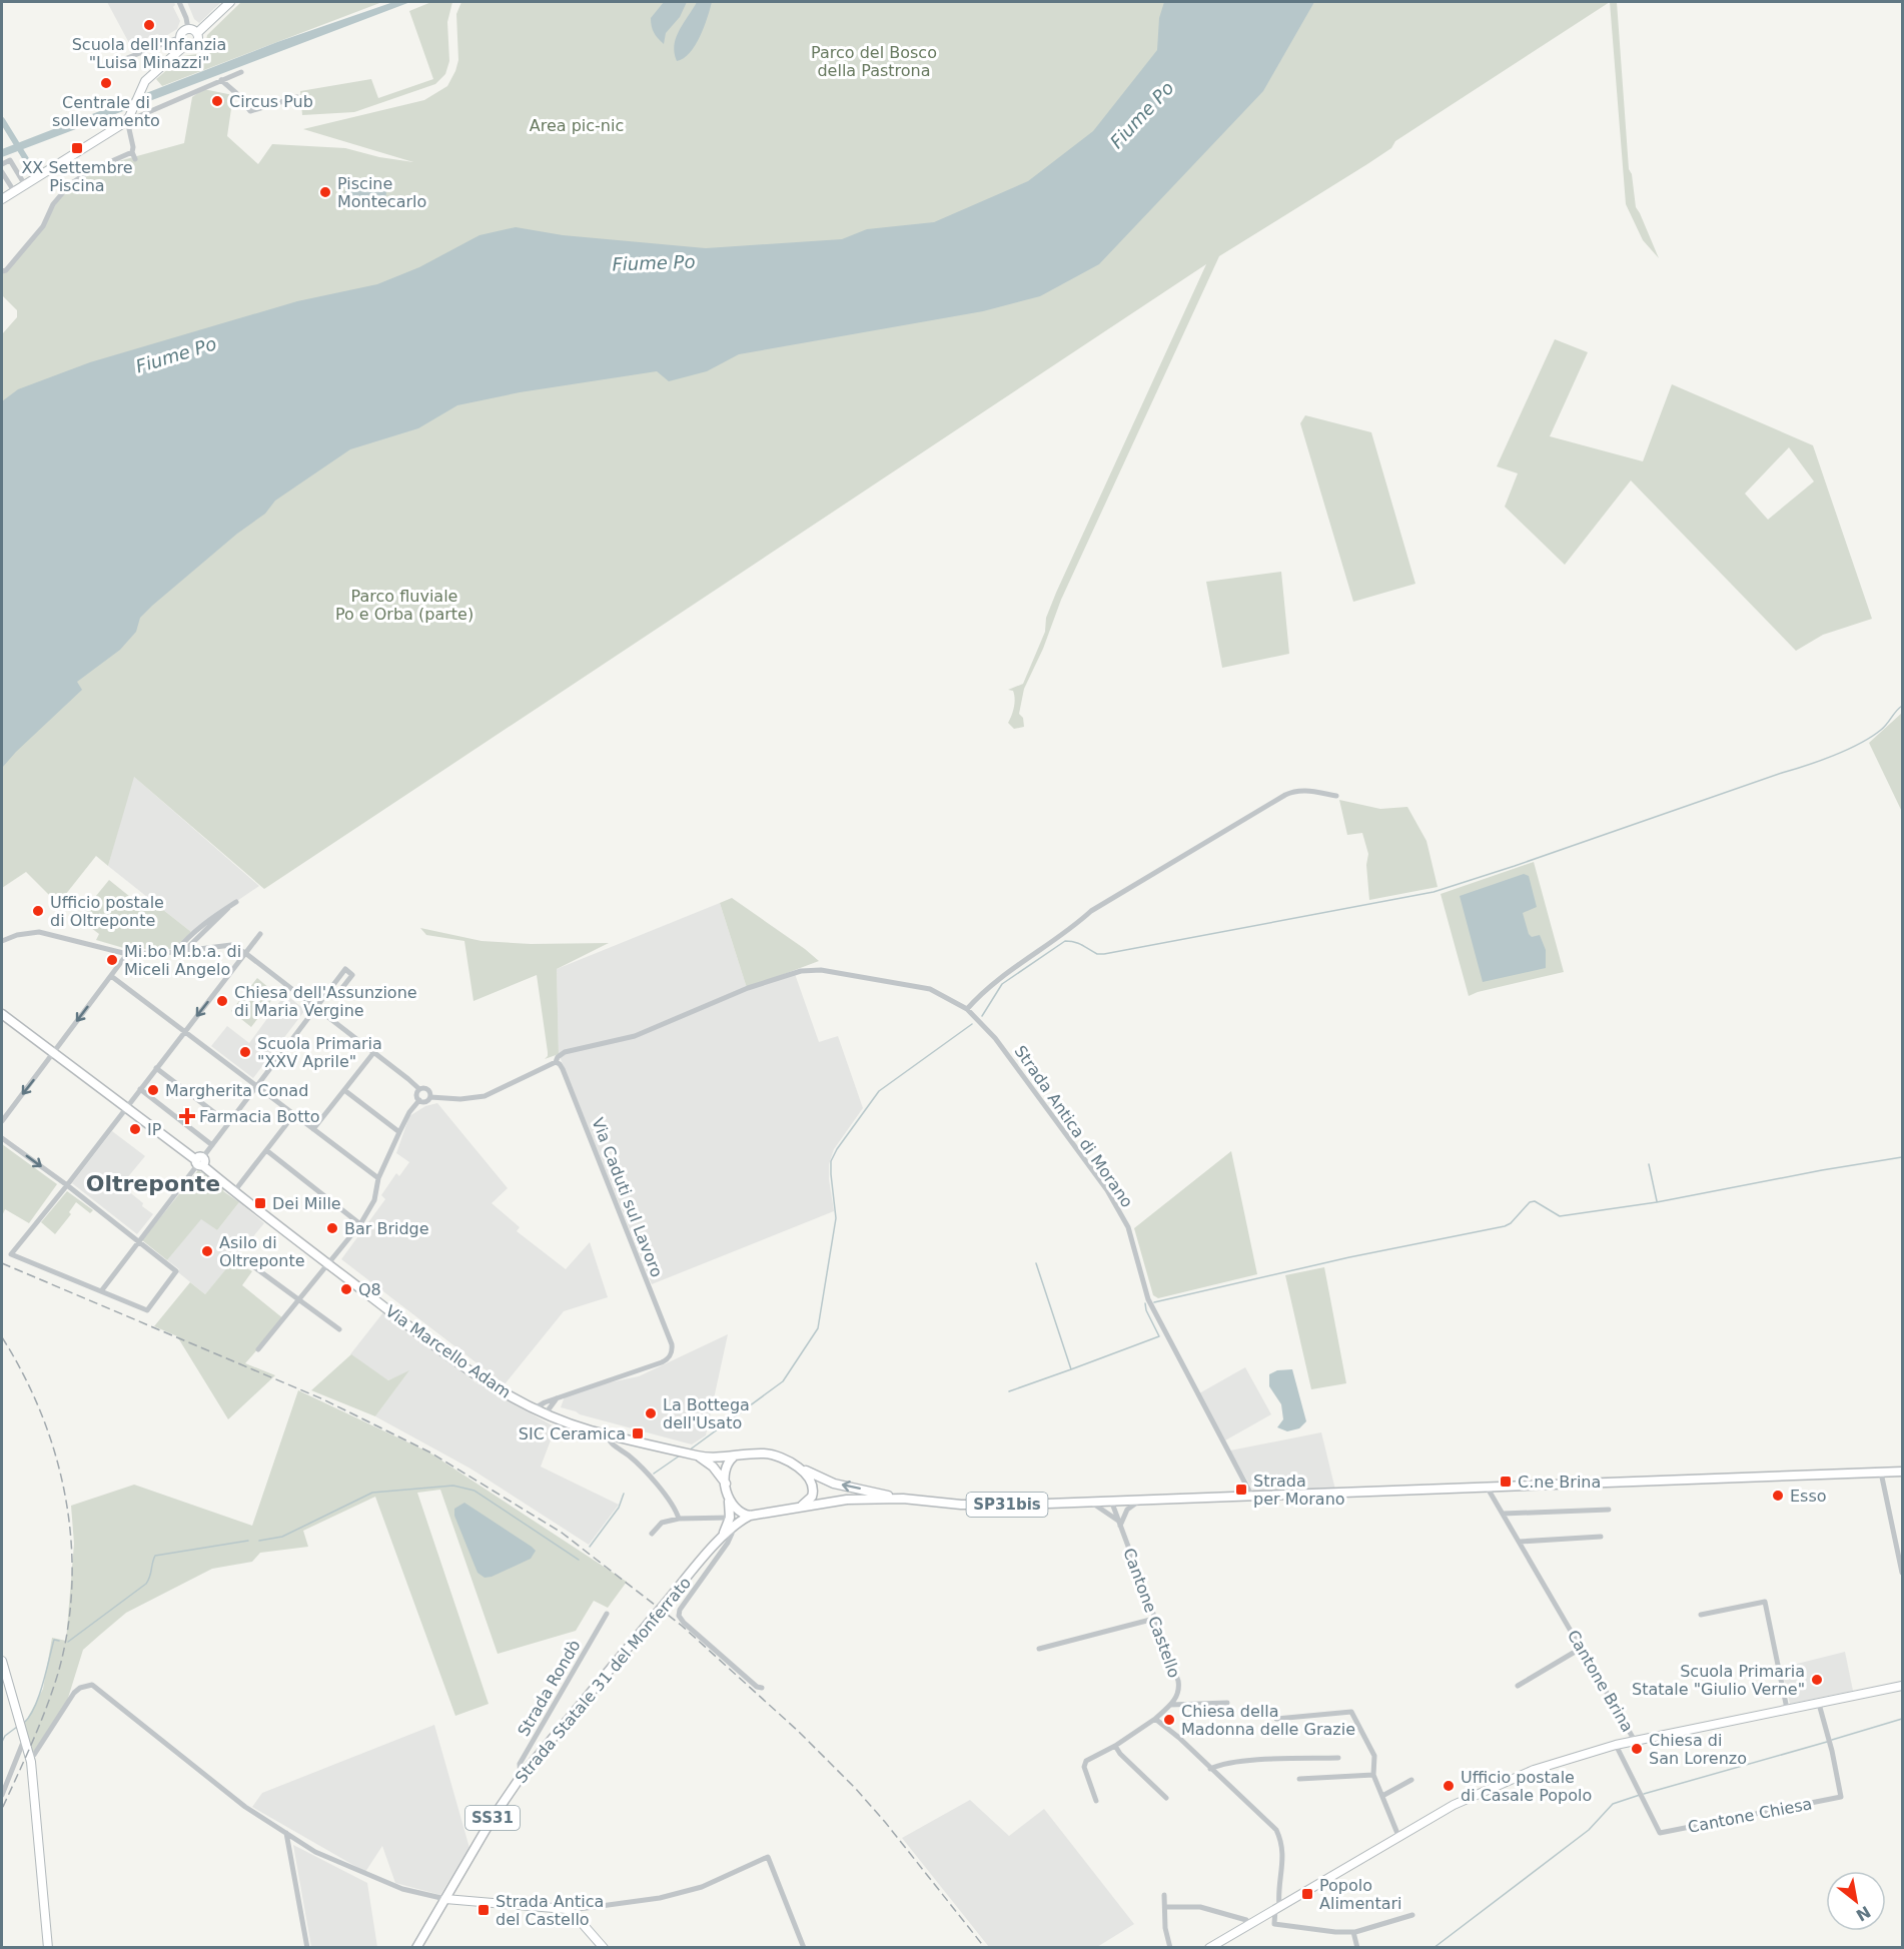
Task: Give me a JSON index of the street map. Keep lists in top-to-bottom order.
{
  "streets": {
    "main road": [
      "Via Marcello Adam",
      "SP31bis",
      "Strada Statale 31 del Monferrato",
      "SS31"
    ],
    "street": [
      "Strada Antica di Morano",
      "Via Caduti sul Lavoro",
      "Cantone Castello",
      "Cantone Brina",
      "Strada Rondò",
      "Cantone Chiesa"
    ]
  },
  "crossings": [
    ["Strada Antica di Morano", "Via Caduti sul Lavoro"],
    ["Strada Antica di Morano", "SP31bis"],
    ["Via Caduti sul Lavoro", "Via Marcello Adam"],
    ["Via Marcello Adam", "SP31bis"],
    ["Via Marcello Adam", "Strada Statale 31 del Monferrato"],
    ["SP31bis", "Cantone Castello"],
    ["SP31bis", "Strada Statale 31 del Monferrato"],
    ["SP31bis", "Cantone Brina"],
    ["Strada Statale 31 del Monferrato", "Strada Rondò"],
    ["Cantone Brina", "Cantone Chiesa"]
  ],
  "districts": ["Oltreponte"],
  "water": ["Fiume Po"],
  "parks": ["Parco del Bosco della Pastrona", "Area pic-nic", "Parco fluviale Po e Orba (parte)"],
  "places": {
    "other": [
      "Scuola dell'Infanzia \"Luisa Minazzi\"",
      "Centrale di sollevamento",
      "Circus Pub",
      "Piscine Montecarlo",
      "Ufficio postale di Oltreponte",
      "Mi.bo M.b.a. di Miceli Angelo",
      "Chiesa dell'Assunzione di Maria Vergine",
      "Scuola Primaria \"XXV Aprile\"",
      "Margherita Conad",
      "IP",
      "Bar Bridge",
      "Asilo di Oltreponte",
      "Q8",
      "La Bottega dell'Usato",
      "Esso",
      "Scuola Primaria Statale \"Giulio Verne\"",
      "Chiesa della Madonna delle Grazie",
      "Chiesa di San Lorenzo",
      "Ufficio postale di Casale Popolo"
    ],
    "transit": [
      "XX Settembre Piscina",
      "Dei Mille",
      "SIC Ceramica",
      "C.ne Brina",
      "Strada per Morano",
      "Popolo Alimentari",
      "Strada Antica del Castello"
    ],
    "health": ["Farmacia Botto"]
  },
  "north": "bottom right"
}
